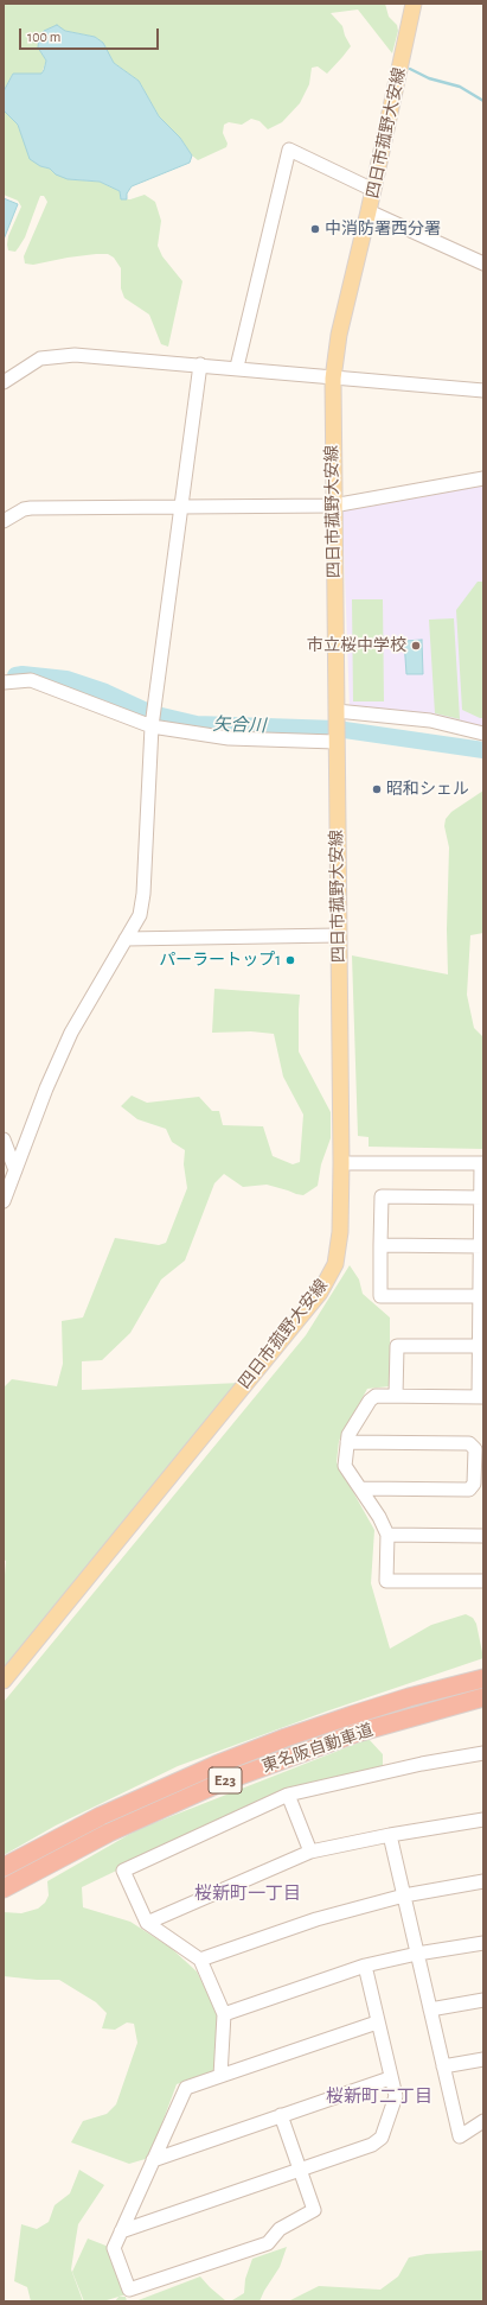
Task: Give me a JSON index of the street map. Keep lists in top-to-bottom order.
{
  "streets": {
    "highway": ["東名阪自動車道", "E23"],
    "main road": ["四日市菰野大安線"]
  },
  "districts": ["桜新町一丁目", "桜新町二丁目"],
  "water": ["矢合川"],
  "places": [
    "中消防署西分署",
    "市立桜中学校",
    "昭和シェル",
    "パーラートップ1"
  ],
  "scale_bar": "100 m"
}
